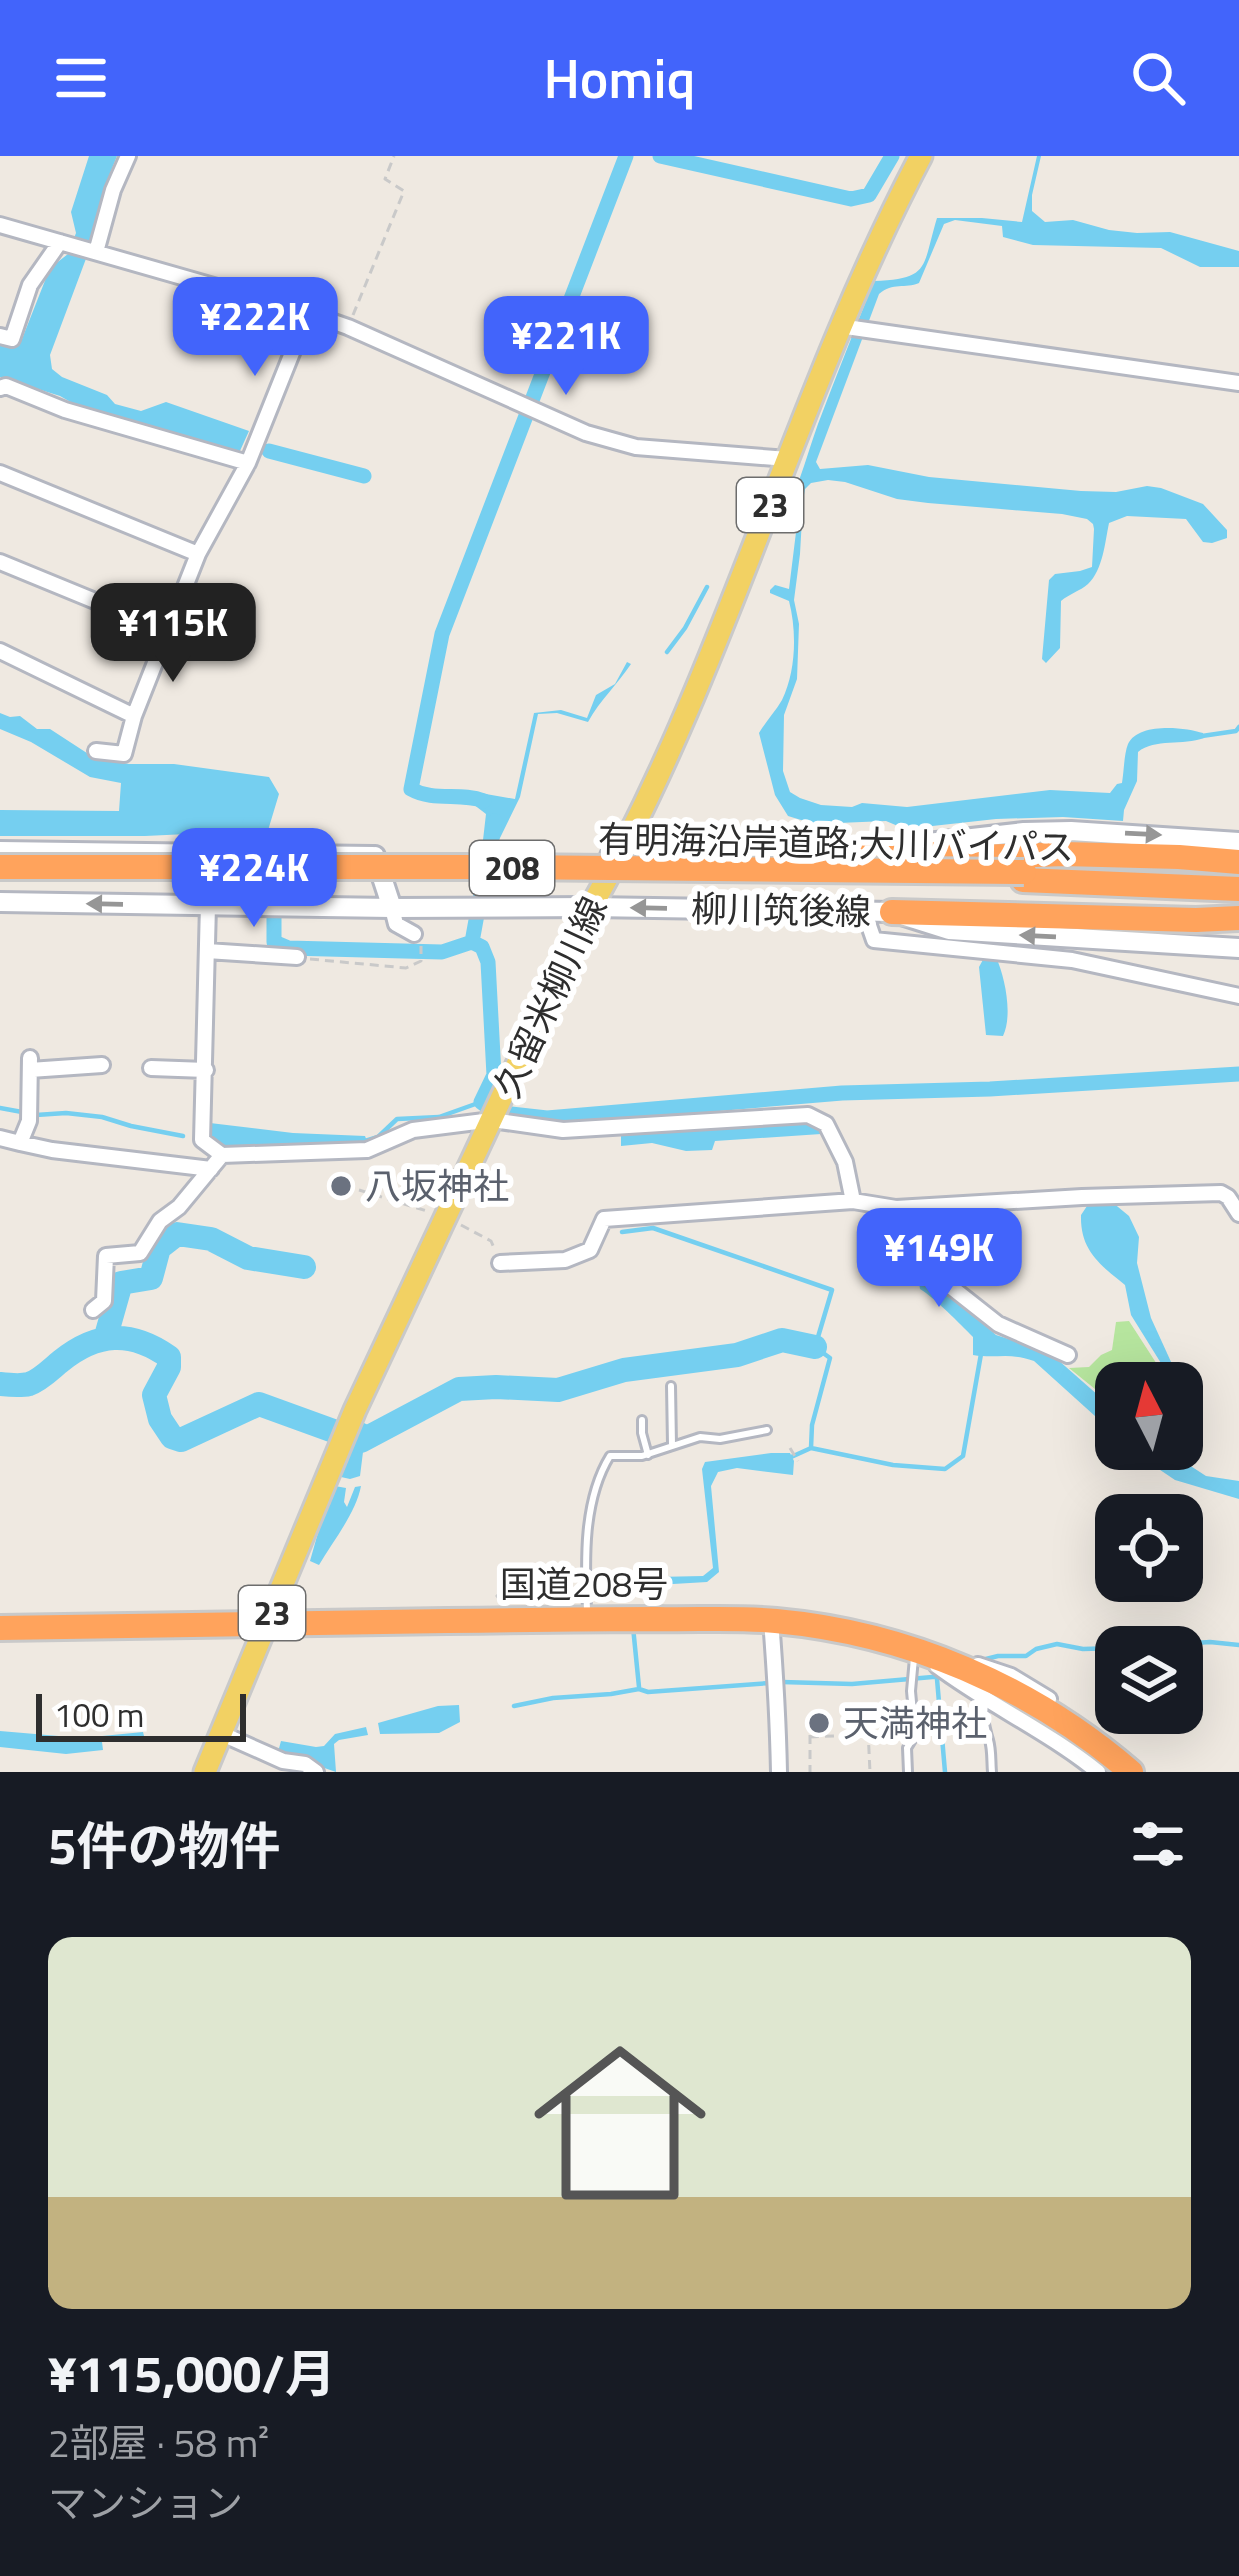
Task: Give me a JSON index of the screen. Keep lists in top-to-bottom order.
{
  "streets": {
    "highway": ["有明海沿岸道路;大川バイパス", "208", "国道208号"],
    "main road": ["23", "柳川筑後線", "久留米柳川線"]
  },
  "crossings": [
    ["柳川筑後線", "久留米柳川線"],
    ["久留米柳川線", "国道208号"]
  ],
  "places": ["八坂神社", "天満神社"],
  "scale_bar": "100 m",
  "north": "top",
  "page": {
    "header": "Homiq",
    "price": [
      "¥222K",
      "¥221K",
      "¥115K",
      "¥224K",
      "¥149K"
    ],
    "scale": "100 m",
    "heading": "5件の物件",
    "list": [
      {
        "name": "¥115,000/月",
        "note": "2部屋 · 58 m² · マンション"
      }
    ]
  }
}
